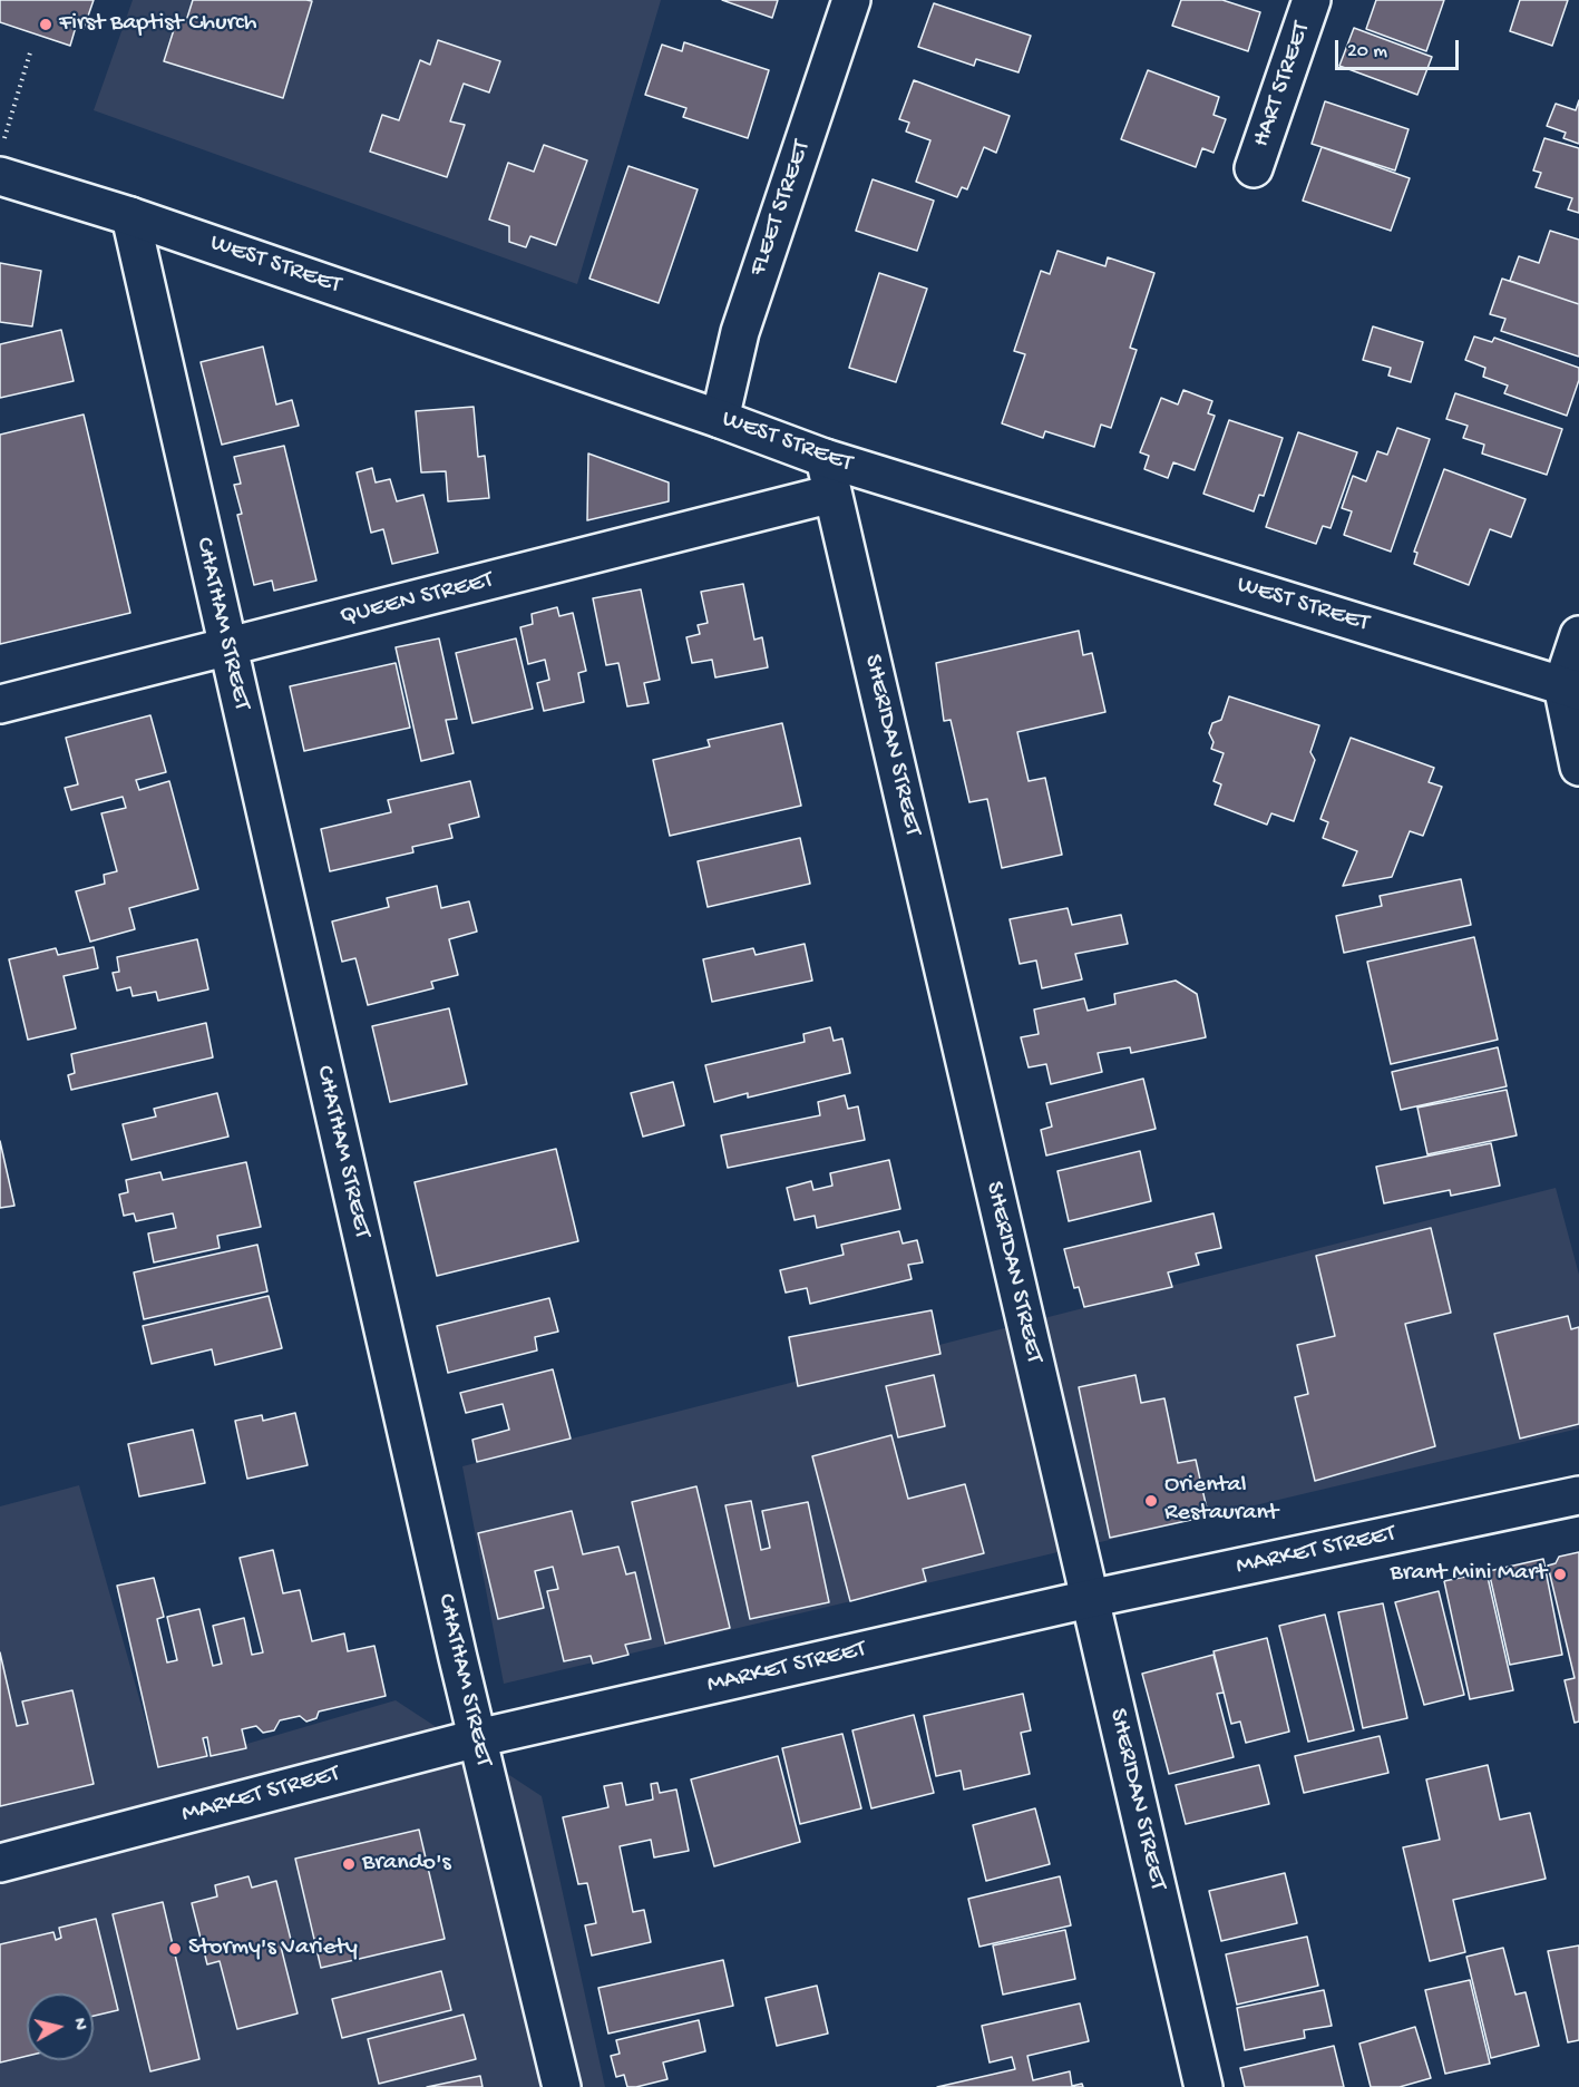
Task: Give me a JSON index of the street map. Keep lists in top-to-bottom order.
{
  "streets": {
    "street": [
      "HART STREET",
      "FLEET STREET",
      "WEST STREET",
      "QUEEN STREET",
      "CHATHAM STREET",
      "SHERIDAN STREET",
      "MARKET STREET"
    ]
  },
  "crossings": [
    ["FLEET STREET", "WEST STREET"],
    ["WEST STREET", "CHATHAM STREET"],
    ["WEST STREET", "SHERIDAN STREET"],
    ["QUEEN STREET", "CHATHAM STREET"],
    ["QUEEN STREET", "SHERIDAN STREET"],
    ["CHATHAM STREET", "MARKET STREET"],
    ["SHERIDAN STREET", "MARKET STREET"]
  ],
  "places": [
    "First Baptist Church",
    "Oriental Restaurant",
    "Brant Mini Mart",
    "Brando's",
    "Stormy's Variety"
  ],
  "scale_bar": "20 m",
  "north": "right"
}
